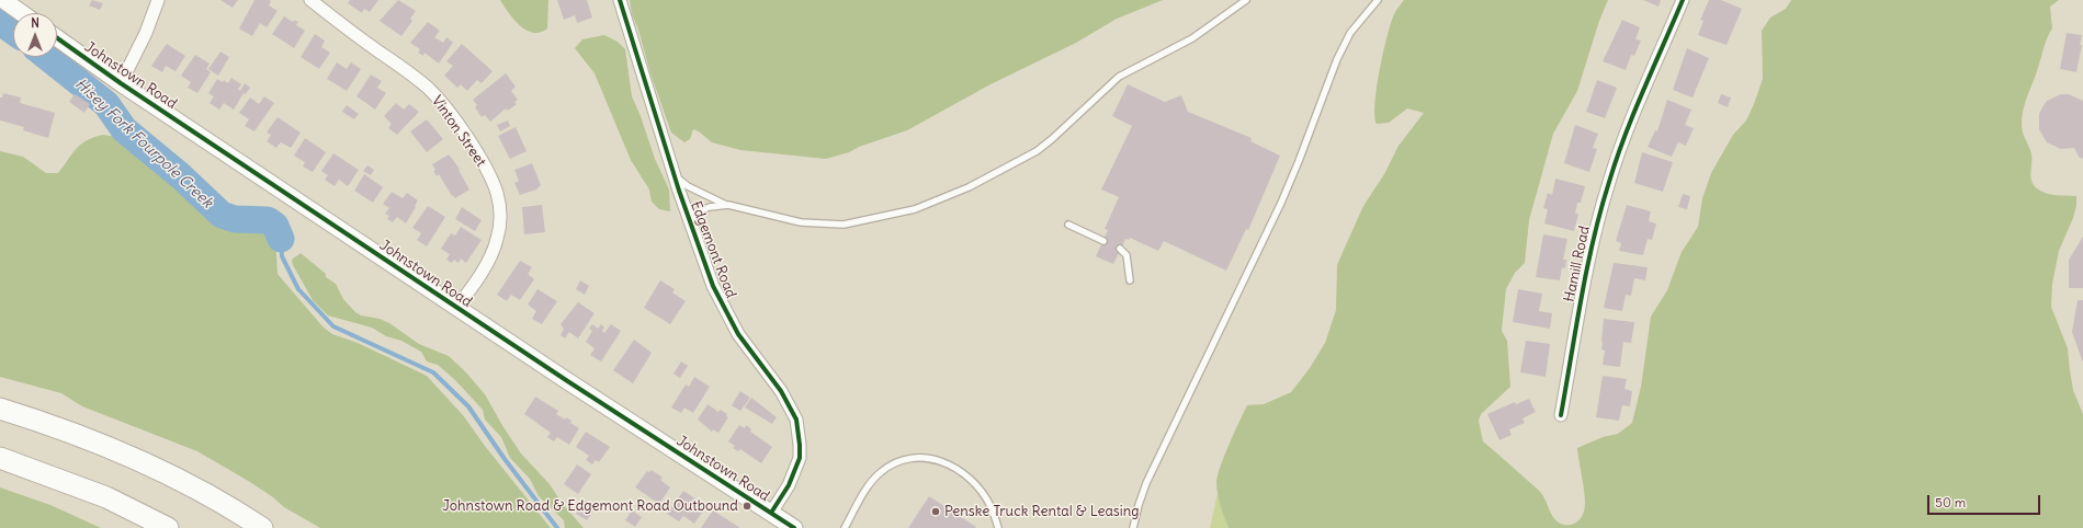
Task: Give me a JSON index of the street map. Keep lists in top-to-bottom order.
{
  "streets": {
    "street": [
      "Johnstown Road",
      "Vinton Street",
      "Edgemont Road",
      "Hamill Road"
    ]
  },
  "crossings": [
    ["Johnstown Road", "Vinton Street"],
    ["Johnstown Road", "Edgemont Road"]
  ],
  "water": ["Hisey Fork Fourpole Creek"],
  "places": ["Johnstown Road & Edgemont Road Outbound", "Penske Truck Rental & Leasing"],
  "scale_bar": "50 m",
  "north": "top"
}
